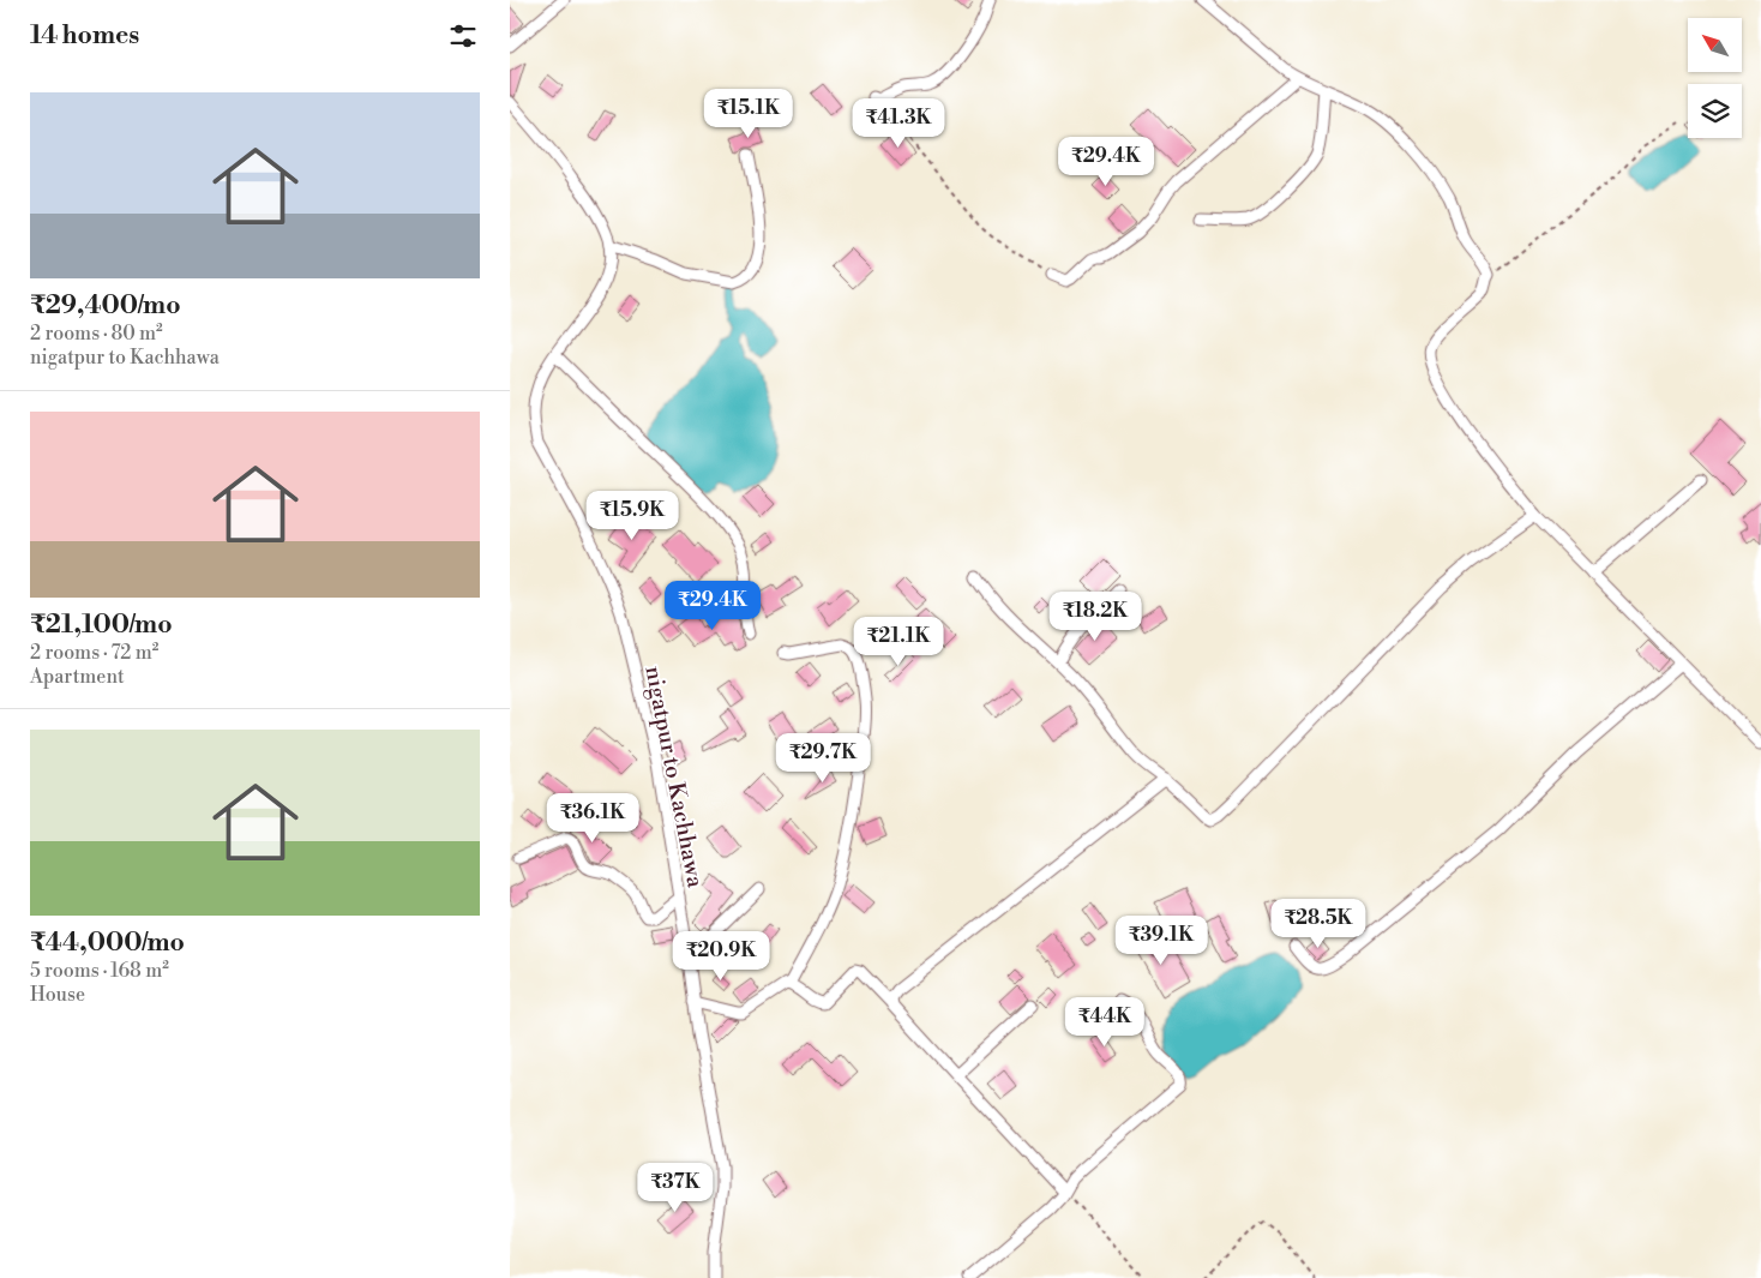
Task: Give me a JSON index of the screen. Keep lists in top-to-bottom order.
{
  "streets": {
    "street": ["nigatpur to Kachhawa"]
  },
  "north": "top left",
  "page": {
    "heading": "14 homes",
    "list": [
      {
        "name": "₹29,400/mo",
        "note": "2 rooms · 80 m² · nigatpur to Kachhawa"
      },
      {
        "name": "₹21,100/mo",
        "note": "2 rooms · 72 m² · Apartment"
      },
      {
        "name": "₹44,000/mo",
        "note": "5 rooms · 168 m² · House"
      }
    ],
    "price": [
      "₹15.1K",
      "₹41.3K",
      "₹29.4K",
      "₹15.9K",
      "₹29.4K",
      "₹18.2K",
      "₹21.1K",
      "₹29.7K",
      "₹36.1K",
      "₹28.5K",
      "₹39.1K",
      "₹20.9K",
      "₹44K",
      "₹37K"
    ]
  }
}
